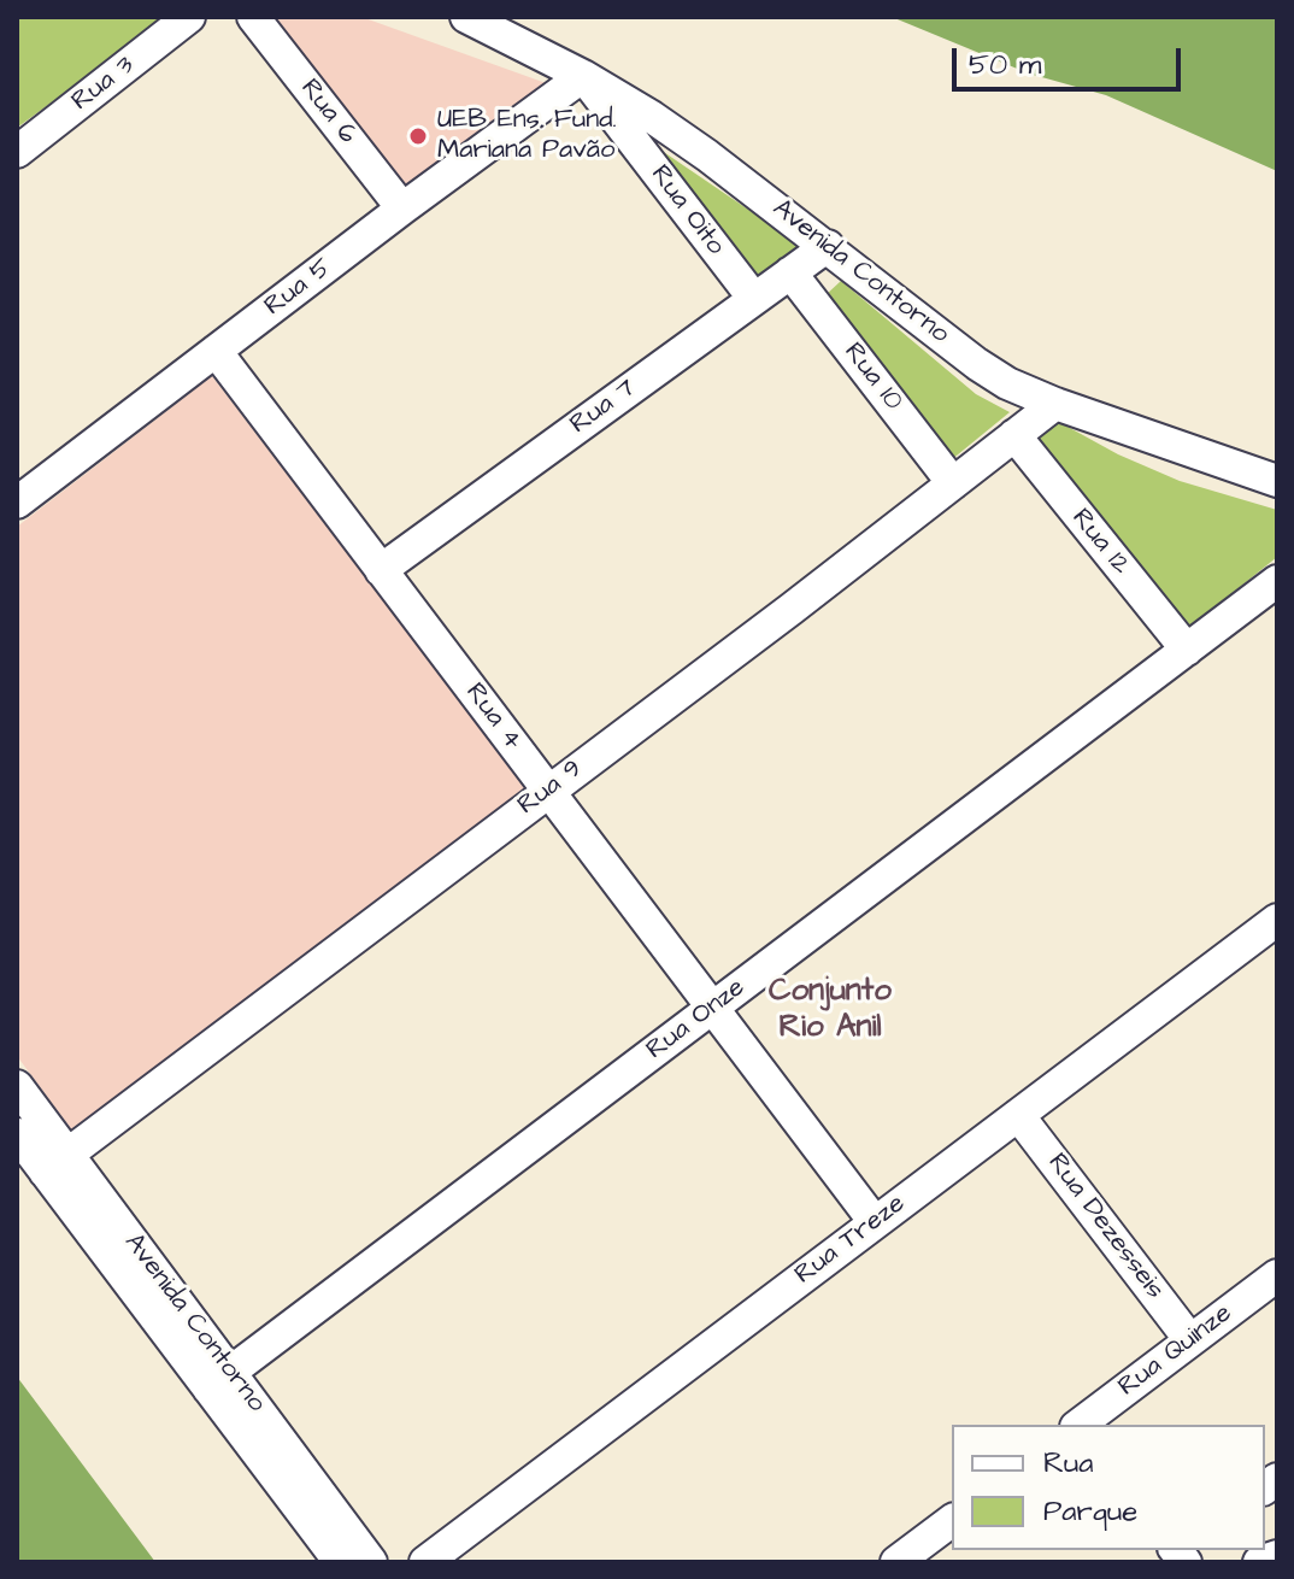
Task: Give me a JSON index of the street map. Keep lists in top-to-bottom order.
{
  "streets": {
    "street": [
      "Rua 3",
      "Rua 6",
      "Rua Oito",
      "Avenida Contorno",
      "Rua 5",
      "Rua 10",
      "Rua 7",
      "Rua 12",
      "Rua 4",
      "Rua 9",
      "Rua Onze",
      "Rua Dezesseis",
      "Rua Treze",
      "Rua Quinze"
    ]
  },
  "crossings": [
    ["Rua 6", "Rua 5"],
    ["Rua Oito", "Avenida Contorno"],
    ["Rua Oito", "Rua 5"],
    ["Rua Oito", "Rua 7"],
    ["Avenida Contorno", "Rua 5"],
    ["Avenida Contorno", "Rua 7"],
    ["Avenida Contorno", "Rua 9"],
    ["Avenida Contorno", "Rua Onze"],
    ["Rua 5", "Rua 4"],
    ["Rua 10", "Rua 7"],
    ["Rua 10", "Rua 9"],
    ["Rua 7", "Rua 4"],
    ["Rua 12", "Rua 9"],
    ["Rua 12", "Rua Onze"],
    ["Rua 4", "Rua 9"],
    ["Rua 4", "Rua Onze"],
    ["Rua 4", "Rua Treze"],
    ["Rua Dezesseis", "Rua Treze"],
    ["Rua Dezesseis", "Rua Quinze"]
  ],
  "districts": ["Conjunto Rio Anil"],
  "places": ["UEB Ens. Fund. Mariana Pavão"],
  "legend": ["Rua", "Parque"],
  "scale_bar": "50 m"
}
